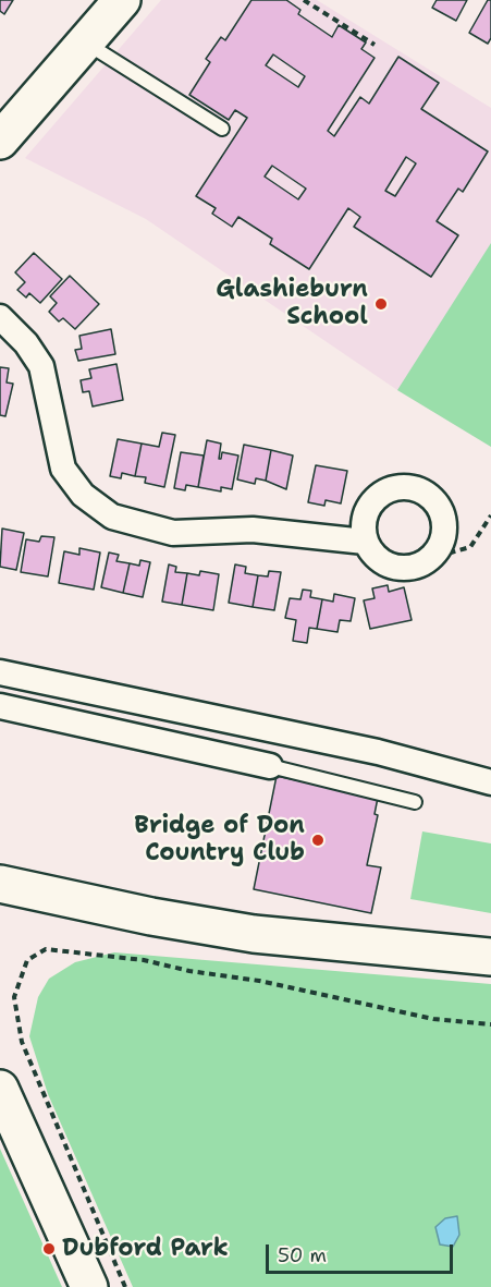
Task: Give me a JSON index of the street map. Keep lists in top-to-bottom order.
{
  "places": ["Glashieburn School", "Bridge of Don Country Club", "Dubford Park"],
  "scale_bar": "50 m"
}
